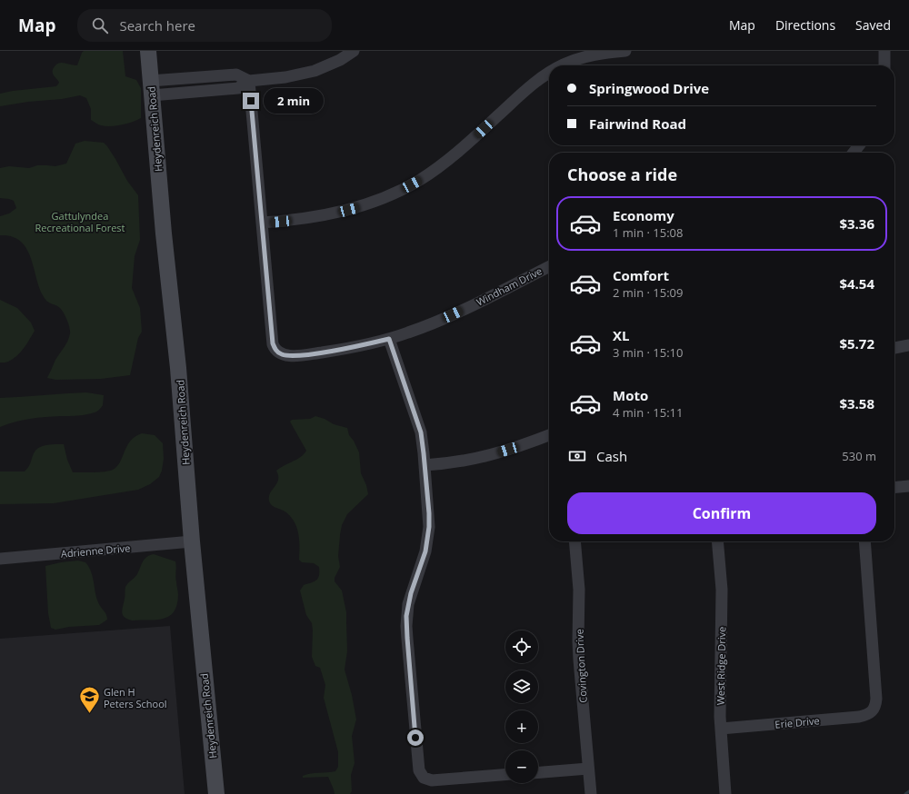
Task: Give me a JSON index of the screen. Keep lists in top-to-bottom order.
{
  "streets": {
    "street": [
      "Heydenreich Road",
      "Windham Drive",
      "Adrienne Drive",
      "Covington Drive",
      "West Ridge Drive",
      "Erie Drive"
    ]
  },
  "crossings": [
    ["Heydenreich Road", "Adrienne Drive"],
    ["West Ridge Drive", "Erie Drive"]
  ],
  "parks": ["Gattulyndea Recreational Forest"],
  "places": {
    "school or university": ["Glen H Peters School"]
  },
  "page": {
    "header": "Map",
    "search": "Search here",
    "nav": ["Map", "Directions", "Saved"],
    "banner": ["Springwood Drive", "Fairwind Road"],
    "bubble": "2 min",
    "heading": "Choose a ride",
    "list": [
      {
        "name": "Economy",
        "note": "1 min · 15:08",
        "value": "$3.36"
      },
      {
        "name": "Comfort",
        "note": "2 min · 15:09",
        "value": "$4.54"
      },
      {
        "name": "XL",
        "note": "3 min · 15:10",
        "value": "$5.72"
      },
      {
        "name": "Moto",
        "note": "4 min · 15:11",
        "value": "$3.58"
      }
    ],
    "pay": ["Cash", "530 m"],
    "buttons": "Confirm",
    "map_buttons": ["+", "−"]
  }
}
